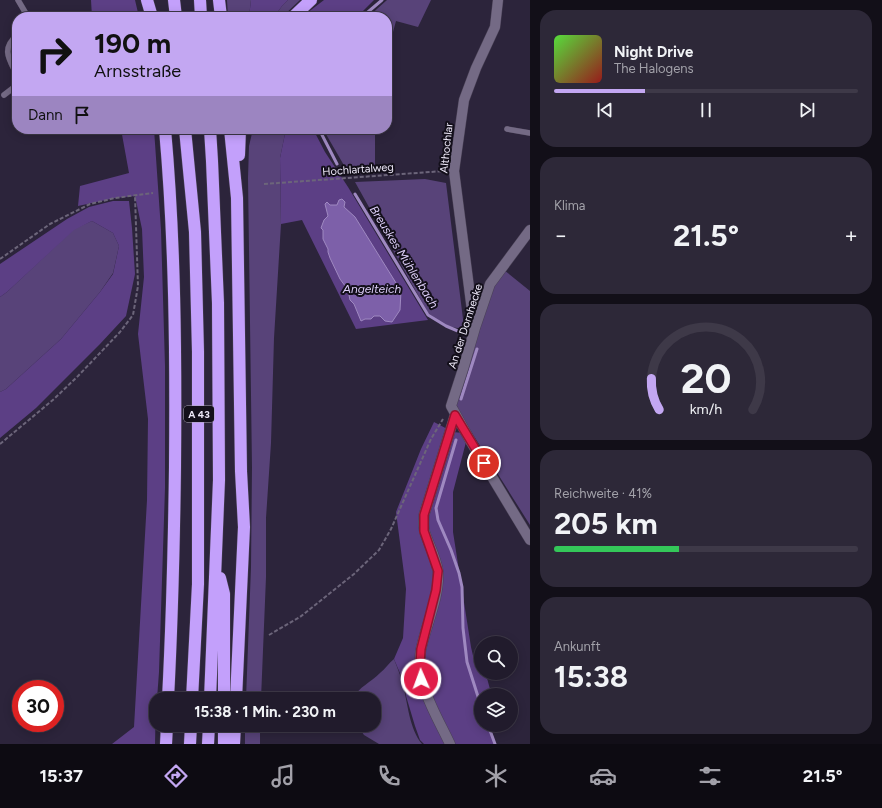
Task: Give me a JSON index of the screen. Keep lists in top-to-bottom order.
{
  "streets": {
    "highway": ["A 43"],
    "street": ["Althochlar", "An der Dornhecke"],
    "path": ["Hochlartalweg"]
  },
  "crossings": [
    ["Althochlar", "Hochlartalweg"],
    ["Althochlar", "An der Dornhecke"]
  ],
  "water": ["Breuskes Mühlenbach", "Angelteich"],
  "page": {
    "turn": ["190 m", "Arnsstraße"],
    "song": ["Night Drive", "The Halogens"],
    "then": "Dann",
    "tile": [
      "Klima",
      ["Reichweite · 41%", "205 km"],
      ["Ankunft", "15:38"]
    ],
    "heat": ["−", "21.5°", "+"],
    "limit": "30",
    "trip": "15:38 · 1 Min. · 230 m",
    "tabs": ["15:37", "21.5°"],
    "gauge": ["20", "km/h"]
  }
}
